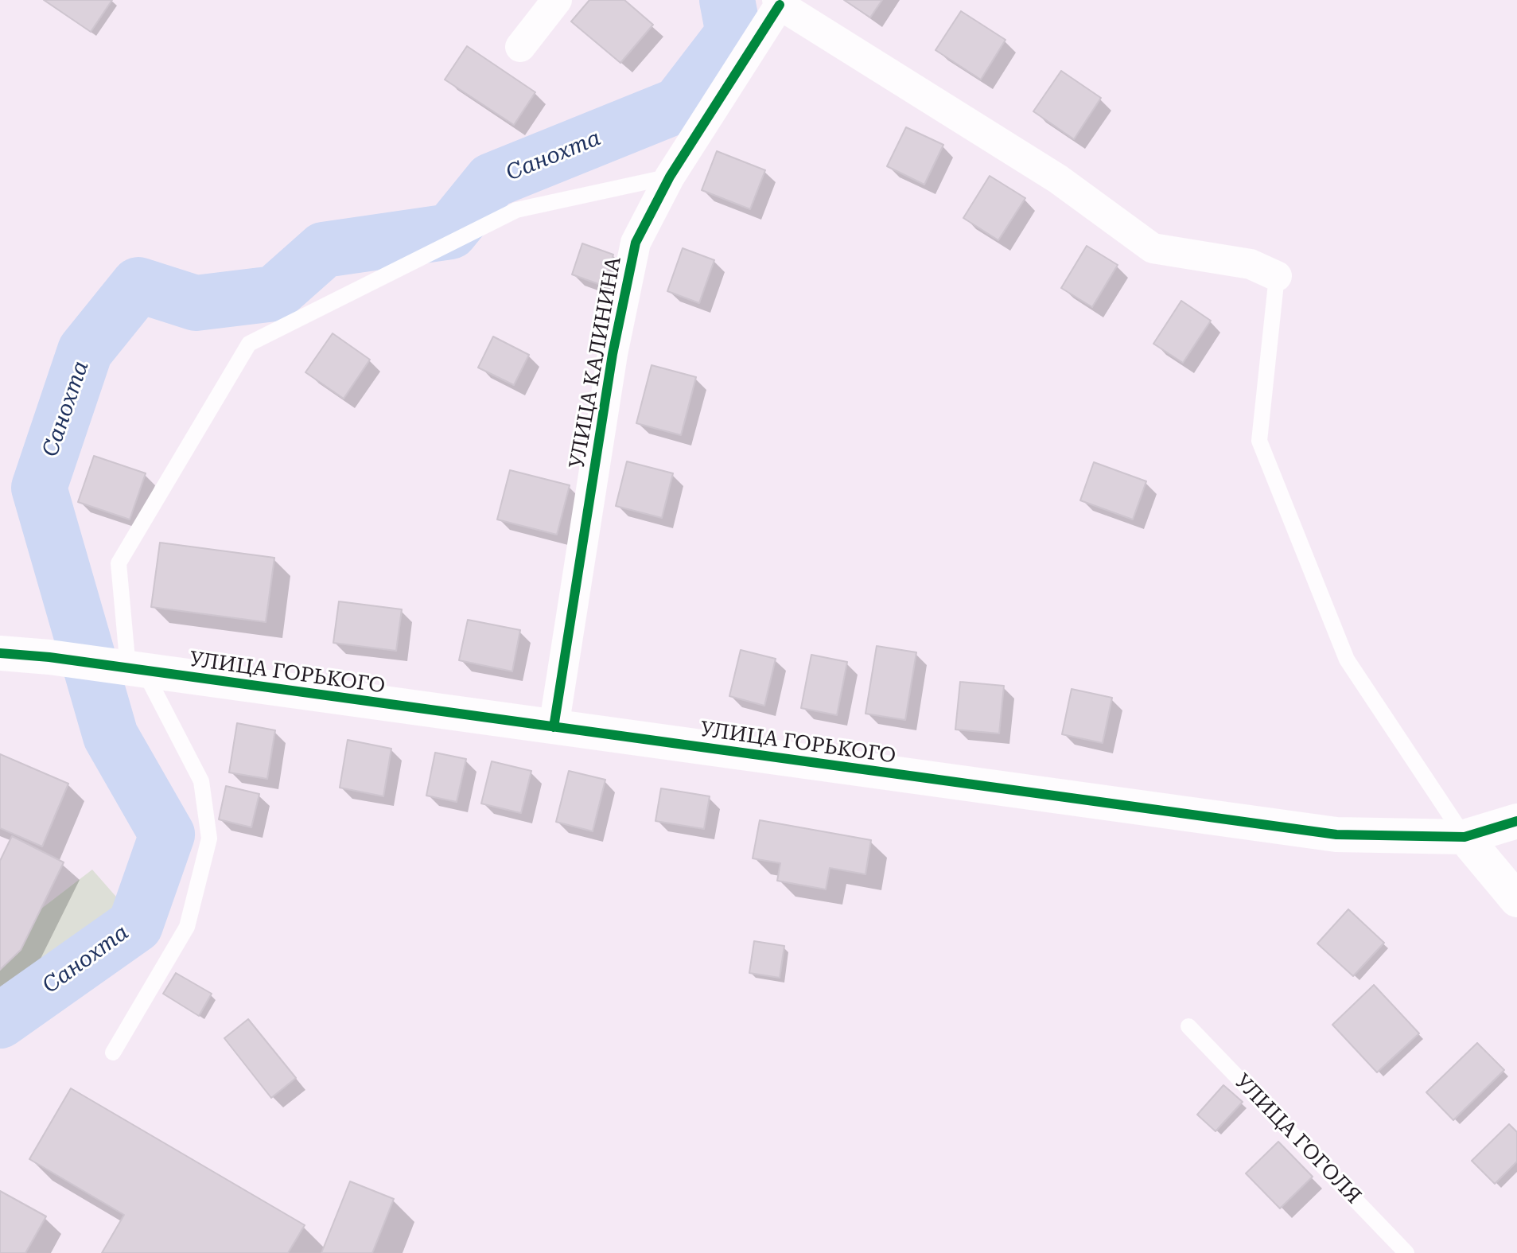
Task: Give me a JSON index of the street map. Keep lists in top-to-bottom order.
{
  "streets": {
    "street": ["УЛИЦА КАЛИНИНА", "УЛИЦА ГОРЬКОГО"],
    "lane": ["УЛИЦА ГОГОЛЯ"]
  },
  "crossings": [
    ["УЛИЦА КАЛИНИНА", "УЛИЦА ГОРЬКОГО"]
  ],
  "water": ["Санохта"]
}
